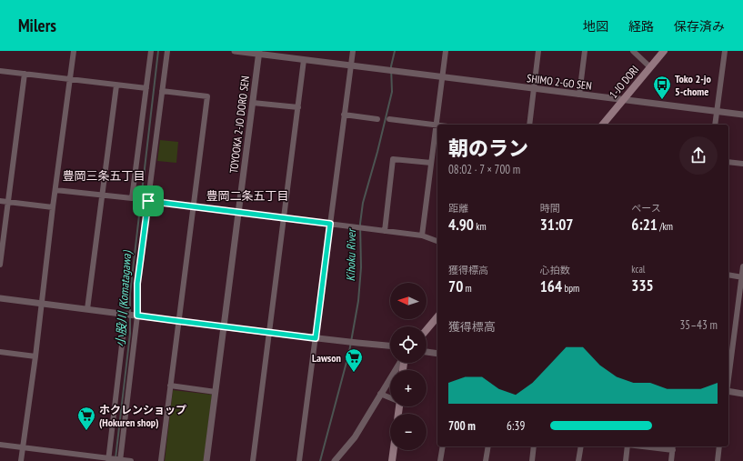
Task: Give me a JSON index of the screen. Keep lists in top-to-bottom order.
{
  "streets": {
    "main road": ["1-JO DORI"],
    "street": ["SHIMO 2-GO SEN", "TOYOOKA 2-JO DORO SEN"]
  },
  "crossings": [
    ["SHIMO 2-GO SEN", "1-JO DORI"]
  ],
  "districts": ["豊岡三条五丁目", "豊岡二条五丁目"],
  "water": ["Kihoku River", "小股川 (Komatagawa)"],
  "places": {
    "bus stop": ["Toko 2-jo 5-chome"],
    "supermarket": ["Lawson", "ホクレンショップ (Hokuren shop)"]
  },
  "north": "left",
  "page": {
    "header": "Milers",
    "nav": ["地図", "経路", "保存済み"],
    "heading": ["朝のラン", "08:02 · 7 × 700 m"],
    "stats": [
      ["距離", "4.90 km"],
      ["時間", "31:07"],
      ["ペース", "6:21 /km"],
      ["獲得標高", "70 m"],
      ["心拍数", "164 bpm"],
      ["kcal", "335"]
    ],
    "map_buttons": ["+", "−"],
    "chart": ["獲得標高", "35–43 m"],
    "list": [
      {
        "name": "700 m",
        "note": "6:39"
      }
    ]
  }
}
